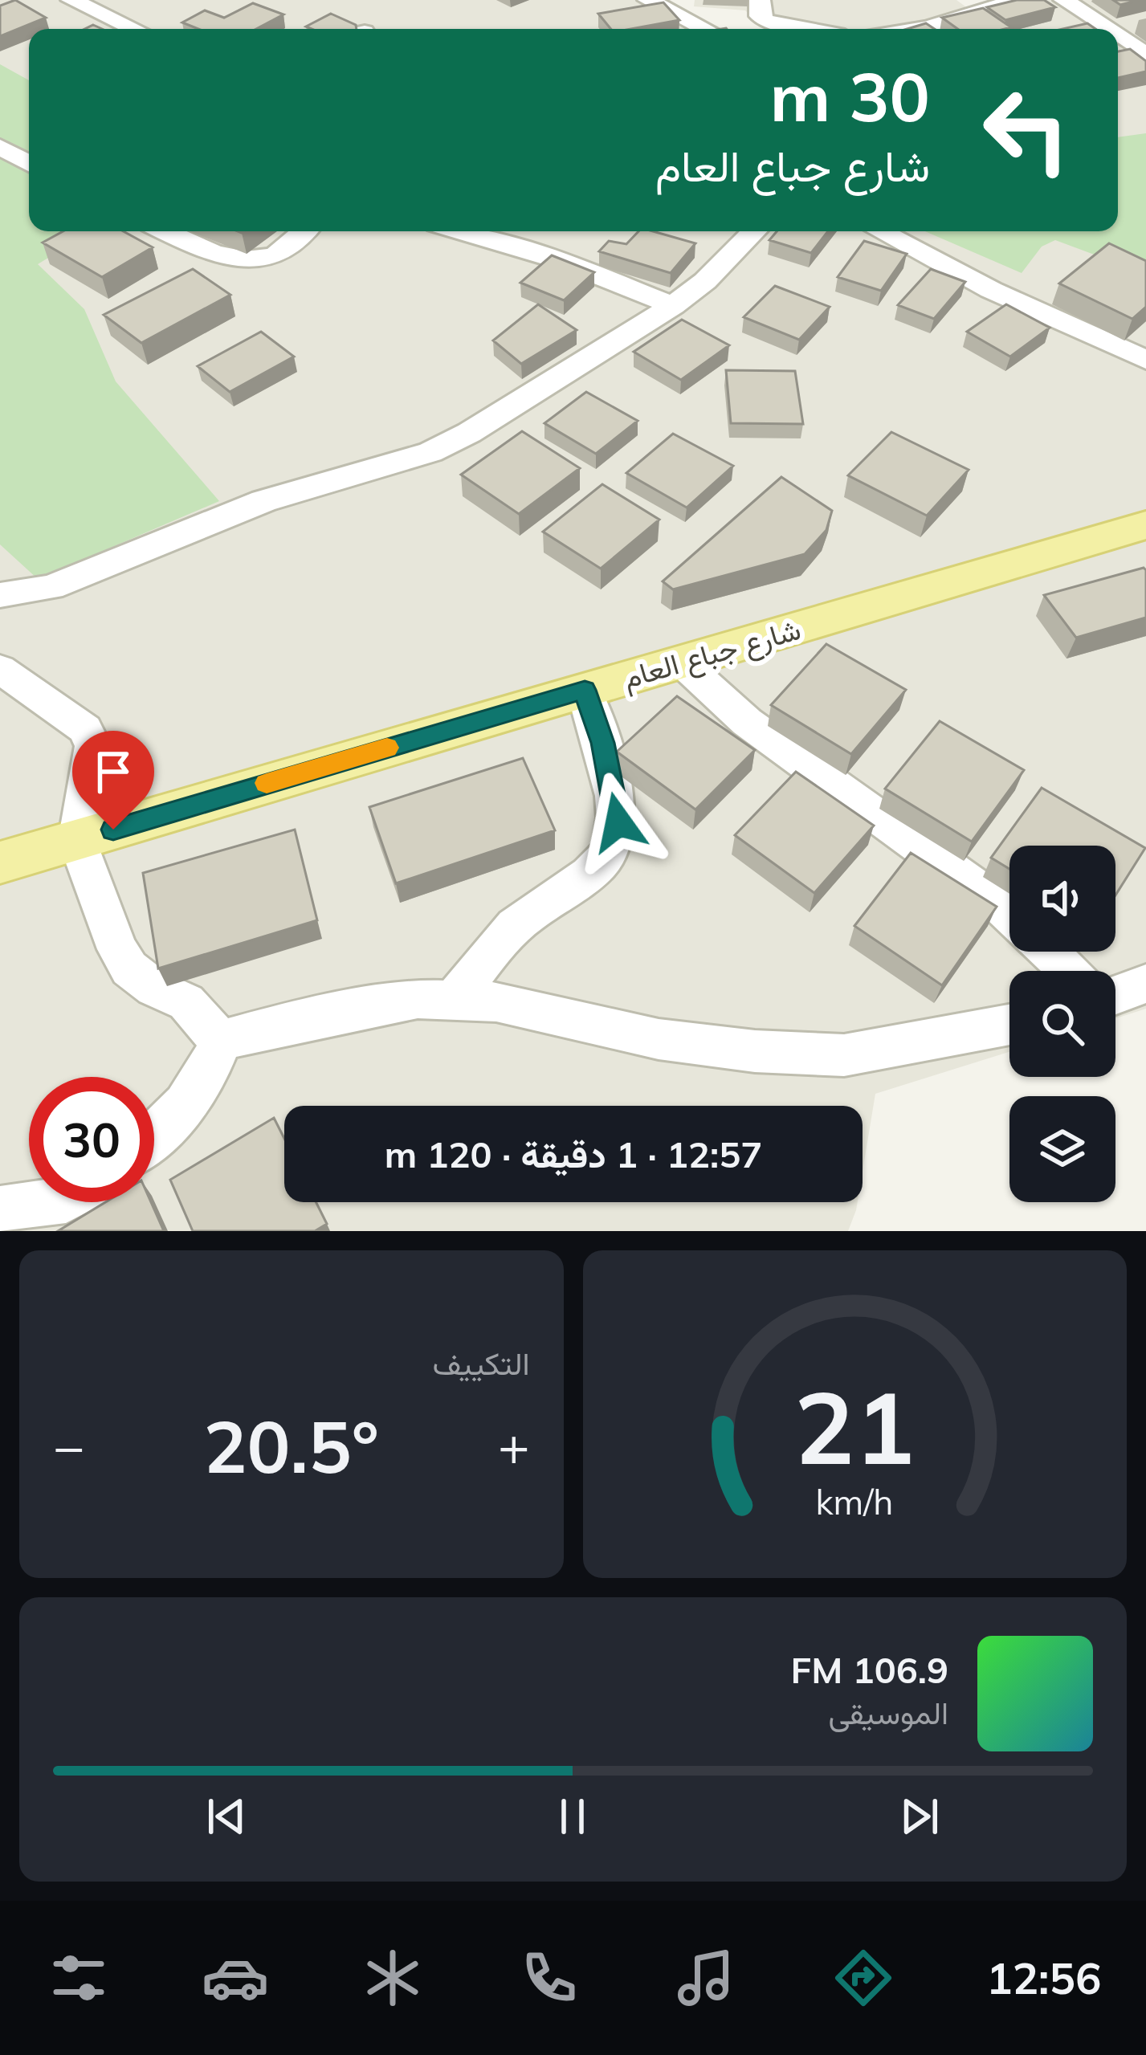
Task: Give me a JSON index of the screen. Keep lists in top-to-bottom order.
{
  "streets": {
    "main road": ["شارع جباع العام"]
  },
  "page": {
    "turn": ["30 m", "شارع جباع العام"],
    "limit": "30",
    "trip": "12:57 · 1 دقيقة · 120 m",
    "tile": "التكييف",
    "heat": ["−", "20.5°", "+"],
    "song": ["106.9 FM", "الموسيقى"],
    "tabs": "12:56",
    "gauge": ["21", "km/h"]
  }
}
